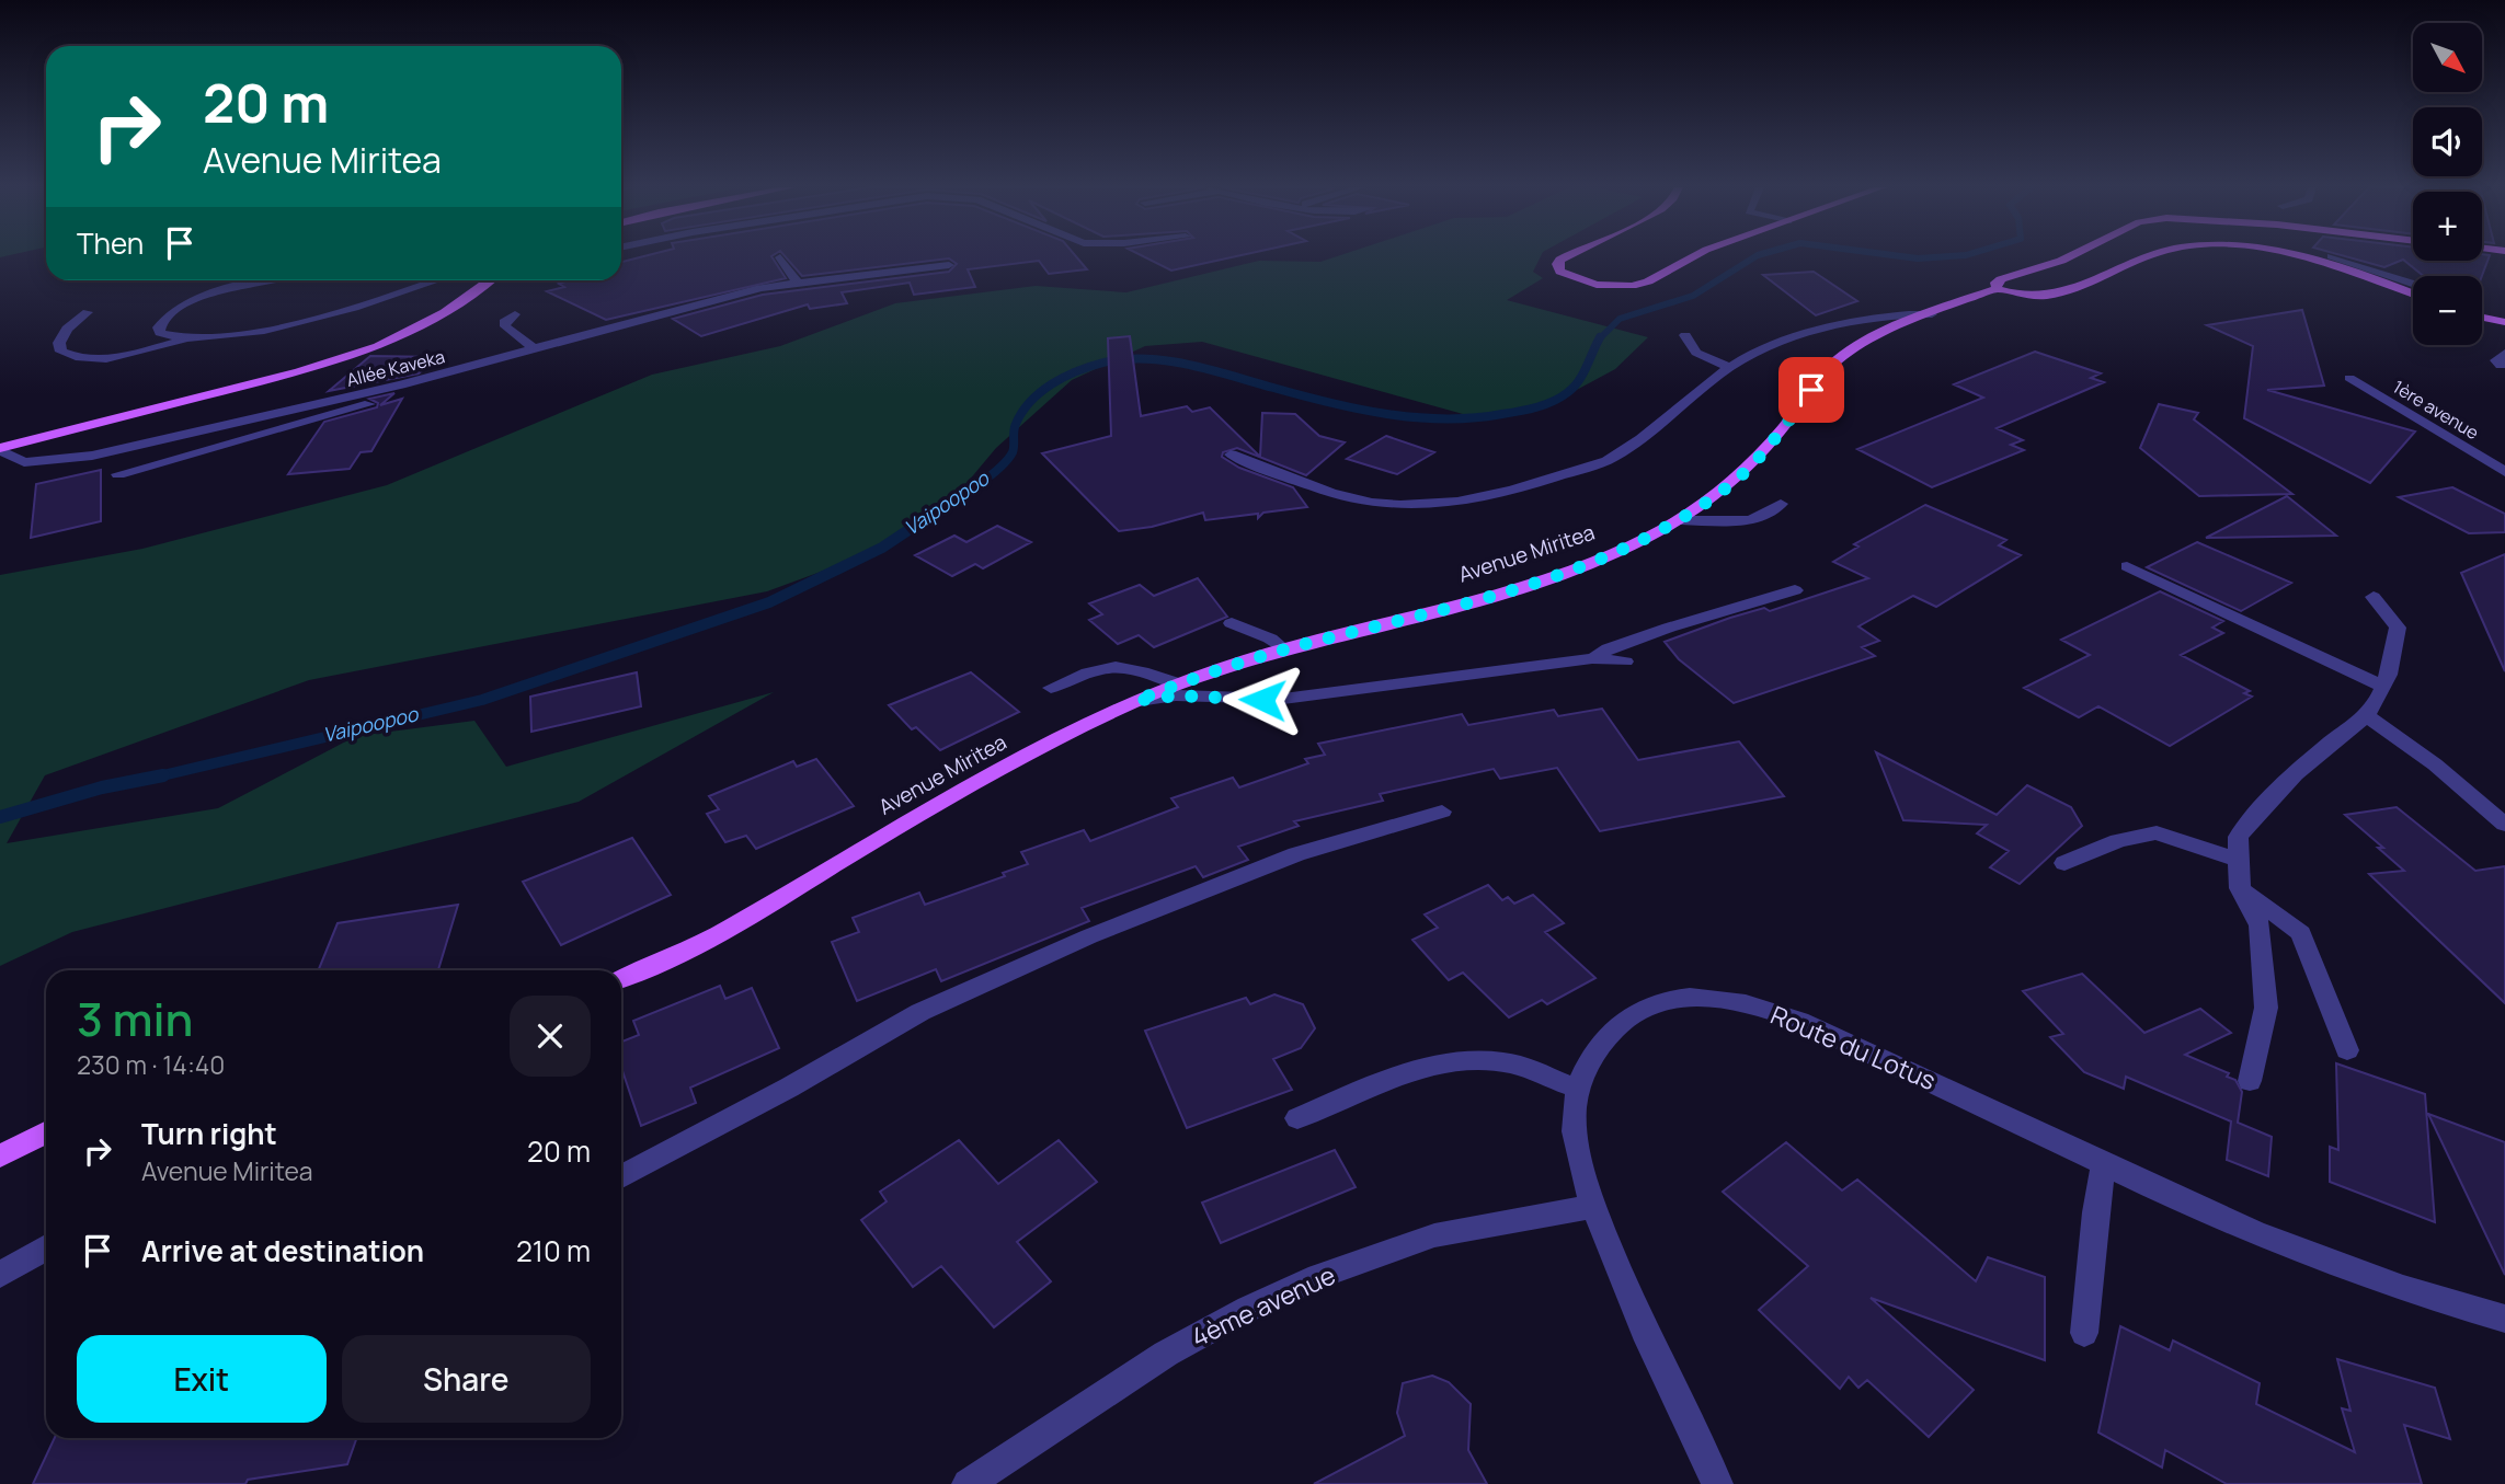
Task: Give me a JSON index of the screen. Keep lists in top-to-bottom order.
{
  "streets": {
    "main road": ["Avenue Miritea"],
    "street": [
      "Allée Kaveka",
      "1ère avenue",
      "Route du Lotus",
      "4ème avenue"
    ]
  },
  "crossings": [
    ["Route du Lotus", "4ème avenue"]
  ],
  "water": ["Vaipoopoo"],
  "north": "bottom right",
  "page": {
    "map_buttons": ["+", "−"],
    "turn": ["20 m", "Avenue Miritea"],
    "then": "Then",
    "heading": ["3 min", "230 m · 14:40"],
    "list": [
      {
        "name": "Turn right",
        "note": "Avenue Miritea",
        "value": "20 m"
      },
      {
        "name": "Arrive at destination",
        "value": "210 m"
      }
    ],
    "buttons": ["Exit", "Share"]
  }
}
